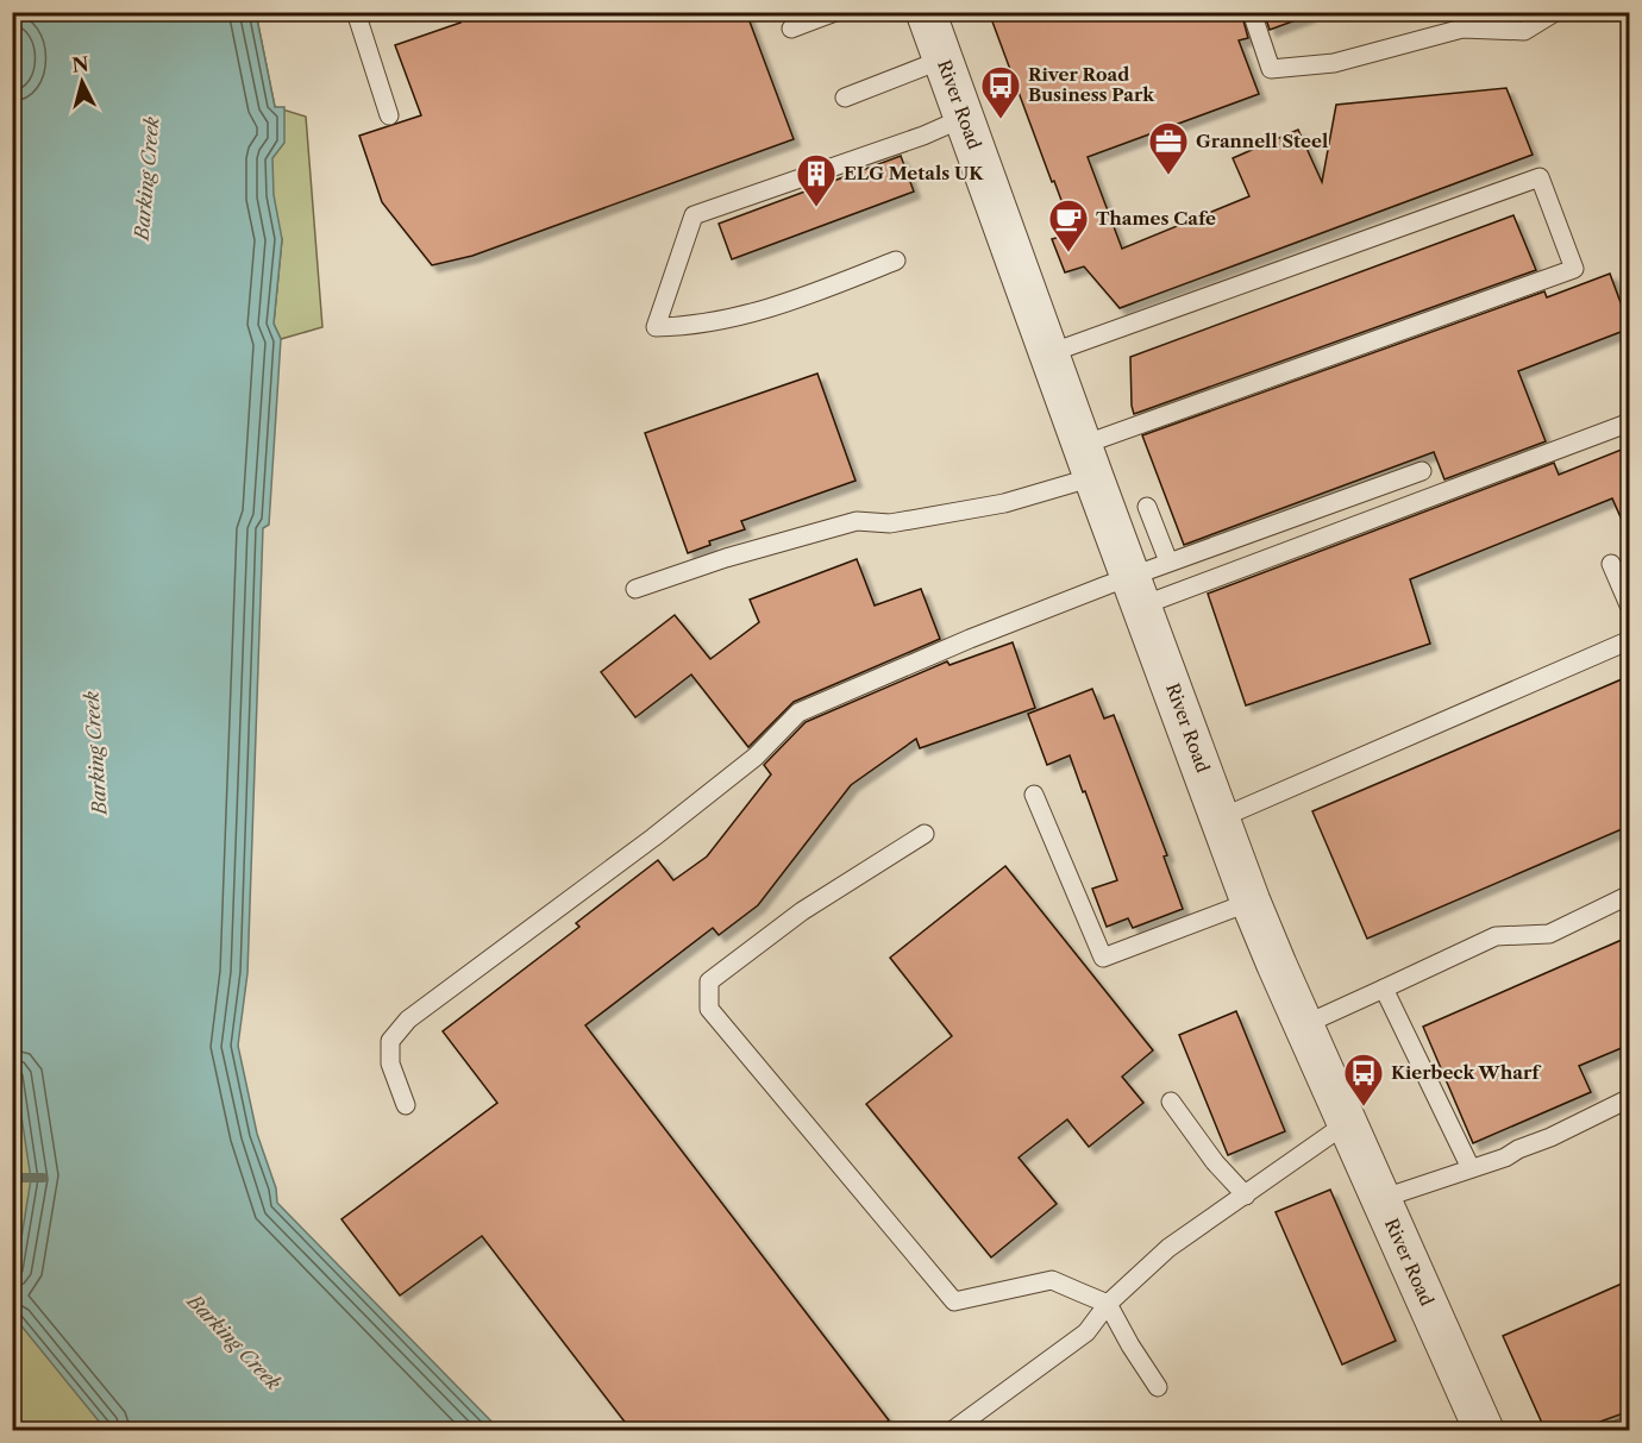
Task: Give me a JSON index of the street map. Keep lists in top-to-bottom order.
{
  "streets": {
    "street": ["River Road"]
  },
  "water": ["Barking Creek"],
  "places": {
    "bus stop": ["River Road Business Park", "Kierbeck Wharf"],
    "office": ["Grannell Steel"],
    "building": ["ELG Metals UK"],
    "cafe": ["Thames Cafe"]
  },
  "north": "top"
}
